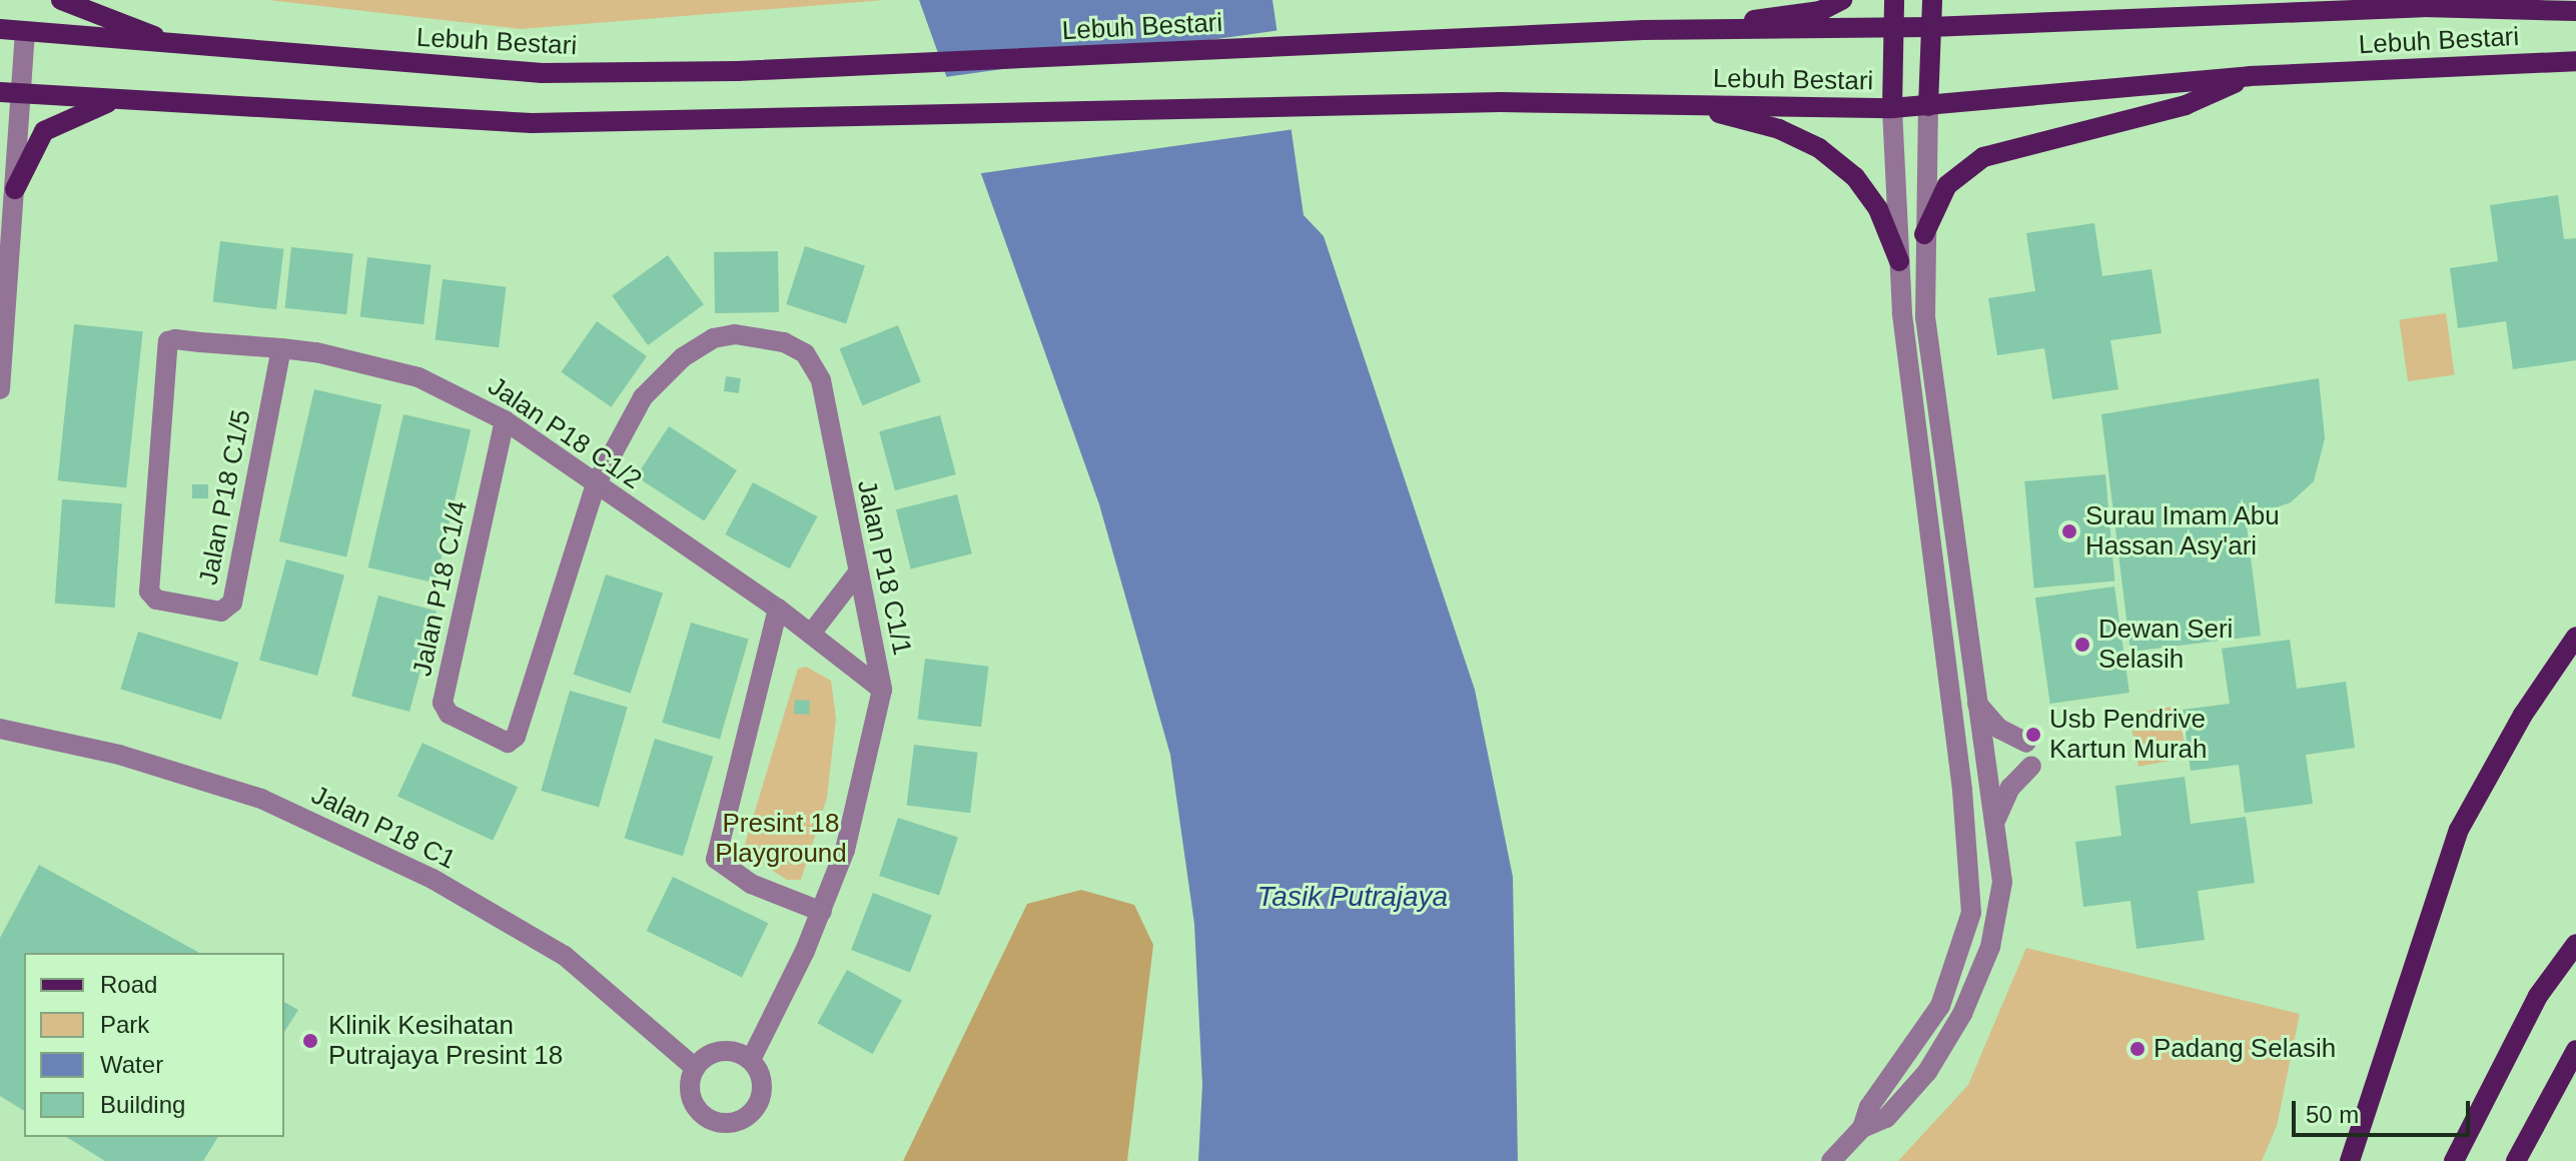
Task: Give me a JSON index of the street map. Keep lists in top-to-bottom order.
{
  "streets": {
    "main road": ["Lebuh Bestari"],
    "street": [
      "Jalan P18 C1/2",
      "Jalan P18 C1/5",
      "Jalan P18 C1/1",
      "Jalan P18 C1/4",
      "Jalan P18 C1"
    ]
  },
  "crossings": [
    ["Jalan P18 C1/2", "Jalan P18 C1/5"],
    ["Jalan P18 C1/2", "Jalan P18 C1/1"],
    ["Jalan P18 C1/2", "Jalan P18 C1/4"],
    ["Jalan P18 C1/1", "Jalan P18 C1/4"],
    ["Jalan P18 C1/1", "Jalan P18 C1"]
  ],
  "water": ["Tasik Putrajaya"],
  "parks": ["Presint 18 Playground"],
  "places": [
    "Surau Imam Abu Hassan Asy'ari",
    "Dewan Seri Selasih",
    "Usb Pendrive Kartun Murah",
    "Klinik Kesihatan Putrajaya Presint 18",
    "Padang Selasih"
  ],
  "legend": [
    "Road",
    "Park",
    "Water",
    "Building"
  ],
  "scale_bar": "50 m"
}
